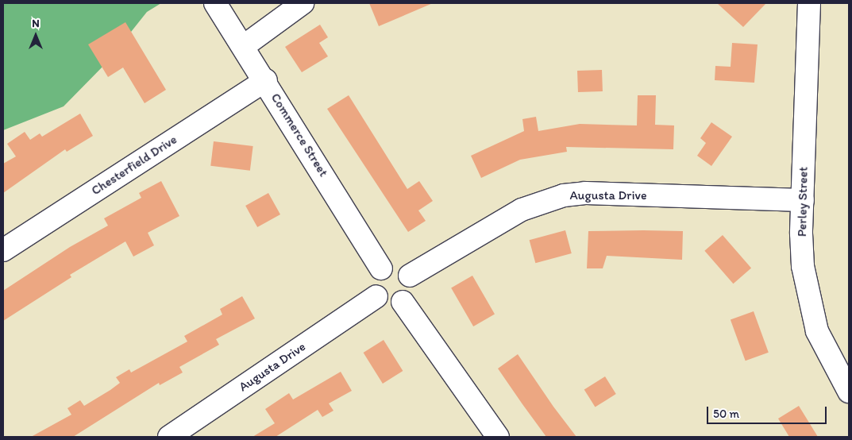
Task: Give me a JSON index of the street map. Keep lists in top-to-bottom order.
{
  "streets": {
    "street": [
      "Commerce Street",
      "Chesterfield Drive",
      "Augusta Drive",
      "Perley Street"
    ]
  },
  "crossings": [
    ["Commerce Street", "Chesterfield Drive"],
    ["Commerce Street", "Augusta Drive"],
    ["Augusta Drive", "Perley Street"]
  ],
  "scale_bar": "50 m",
  "north": "top"
}
